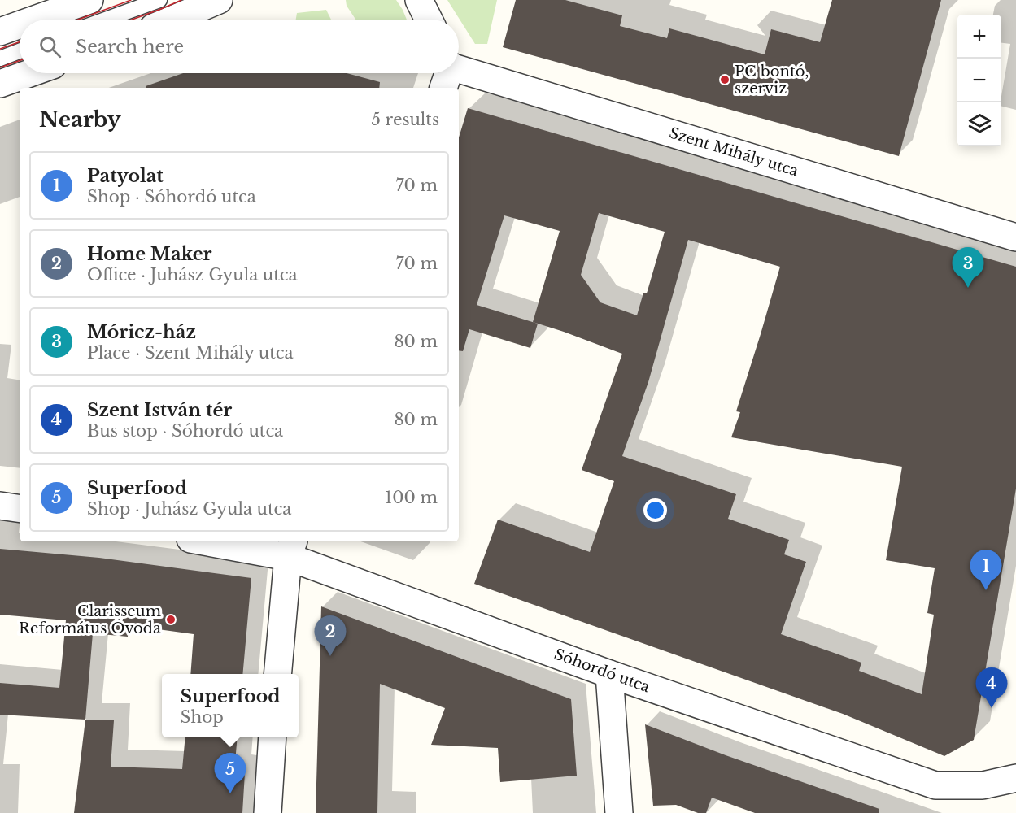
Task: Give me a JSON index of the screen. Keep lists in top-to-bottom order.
{
  "streets": {
    "street": ["Szent Mihály utca", "Sóhordó utca"]
  },
  "places": ["PC bontó, szerviz", "Clarisseum Református Óvoda"],
  "page": {
    "map_buttons": ["+", "−"],
    "search": "Search here",
    "heading": ["Nearby", "5 results"],
    "list": [
      {
        "mark": "1",
        "name": "Patyolat",
        "note": "Shop · Sóhordó utca",
        "value": "70 m"
      },
      {
        "mark": "2",
        "name": "Home Maker",
        "note": "Office · Juhász Gyula utca",
        "value": "70 m"
      },
      {
        "mark": "3",
        "name": "Móricz-ház",
        "note": "Place · Szent Mihály utca",
        "value": "80 m"
      },
      {
        "mark": "4",
        "name": "Szent István tér",
        "note": "Bus stop · Sóhordó utca",
        "value": "80 m"
      },
      {
        "mark": "5",
        "name": "Superfood",
        "note": "Shop · Juhász Gyula utca",
        "value": "100 m"
      }
    ],
    "pins": [
      "3",
      "1",
      "2",
      "4",
      "5"
    ],
    "popup": ["Superfood", "Shop"]
  }
}
